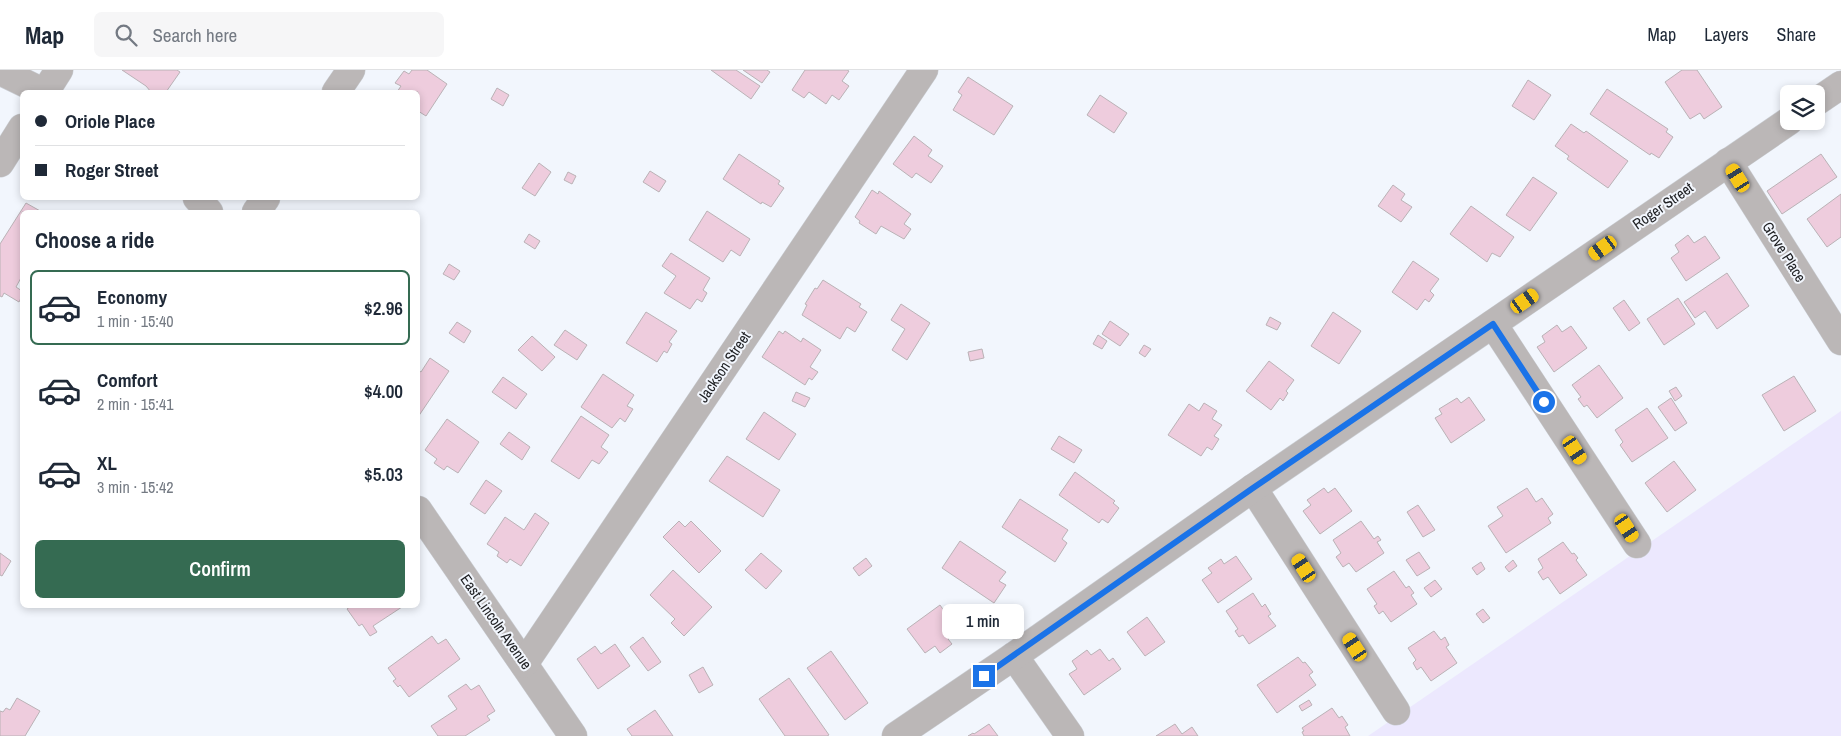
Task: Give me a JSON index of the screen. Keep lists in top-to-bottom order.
{
  "streets": {
    "street": [
      "Roger Street",
      "Grove Place",
      "Jackson Street",
      "East Lincoln Avenue"
    ]
  },
  "crossings": [
    ["Roger Street", "Grove Place"],
    ["Jackson Street", "East Lincoln Avenue"]
  ],
  "page": {
    "header": "Map",
    "search": "Search here",
    "nav": ["Map", "Layers", "Share"],
    "banner": ["Oriole Place", "Roger Street"],
    "heading": "Choose a ride",
    "list": [
      {
        "name": "Economy",
        "note": "1 min · 15:40",
        "value": "$2.96"
      },
      {
        "name": "Comfort",
        "note": "2 min · 15:41",
        "value": "$4.00"
      },
      {
        "name": "XL",
        "note": "3 min · 15:42",
        "value": "$5.03"
      }
    ],
    "buttons": "Confirm",
    "bubble": "1 min"
  }
}
